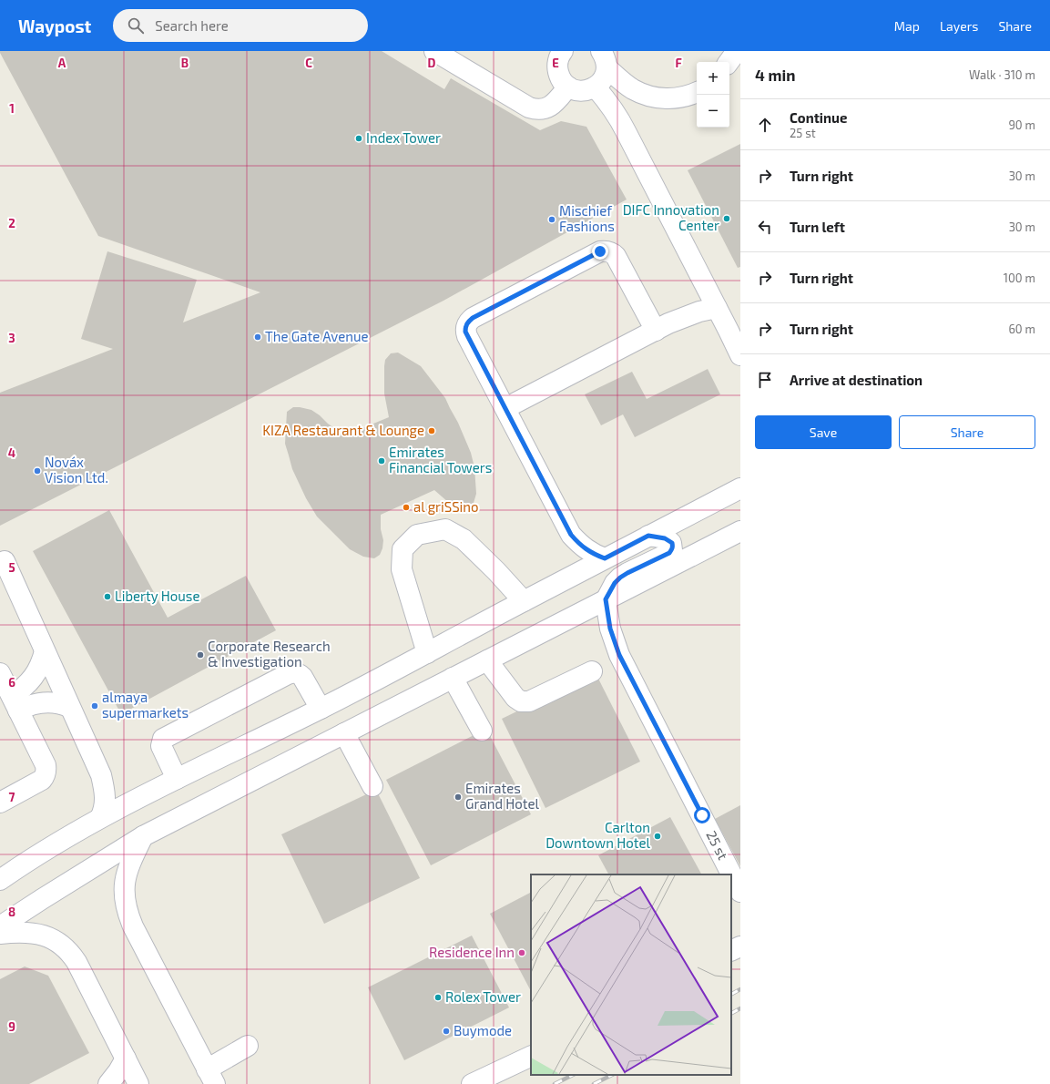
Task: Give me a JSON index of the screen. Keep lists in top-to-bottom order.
{
  "streets": {
    "street": ["25 st"]
  },
  "places": [
    "Index Tower",
    "DIFC Innovation Center",
    "Mischief Fashions",
    "The Gate Avenue",
    "KIZA Restaurant & Lounge",
    "Emirates Financial Towers",
    "Nováx Vision Ltd.",
    "al griSSino",
    "Liberty House",
    "Corporate Research & Investigation",
    "almaya supermarkets",
    "Emirates Grand Hotel",
    "Carlton Downtown Hotel",
    "Residence Inn",
    "Rolex Tower",
    "Buymode"
  ],
  "page": {
    "header": "Waypost",
    "search": "Search here",
    "nav": ["Map", "Layers", "Share"],
    "heading": ["4 min", "Walk · 310 m"],
    "map_buttons": ["+", "−"],
    "list": [
      ["Continue", "25 st", "90 m"],
      ["Turn right", "30 m"],
      ["Turn left", "30 m"],
      ["Turn right", "100 m"],
      ["Turn right", "60 m"],
      "Arrive at destination"
    ],
    "buttons": ["Save", "Share"]
  },
  "grid": {
    "columns": [
      "A",
      "B",
      "C",
      "D",
      "E",
      "F"
    ],
    "rows": [
      "1",
      "2",
      "3",
      "4",
      "5",
      "6",
      "7",
      "8",
      "9"
    ]
  }
}
